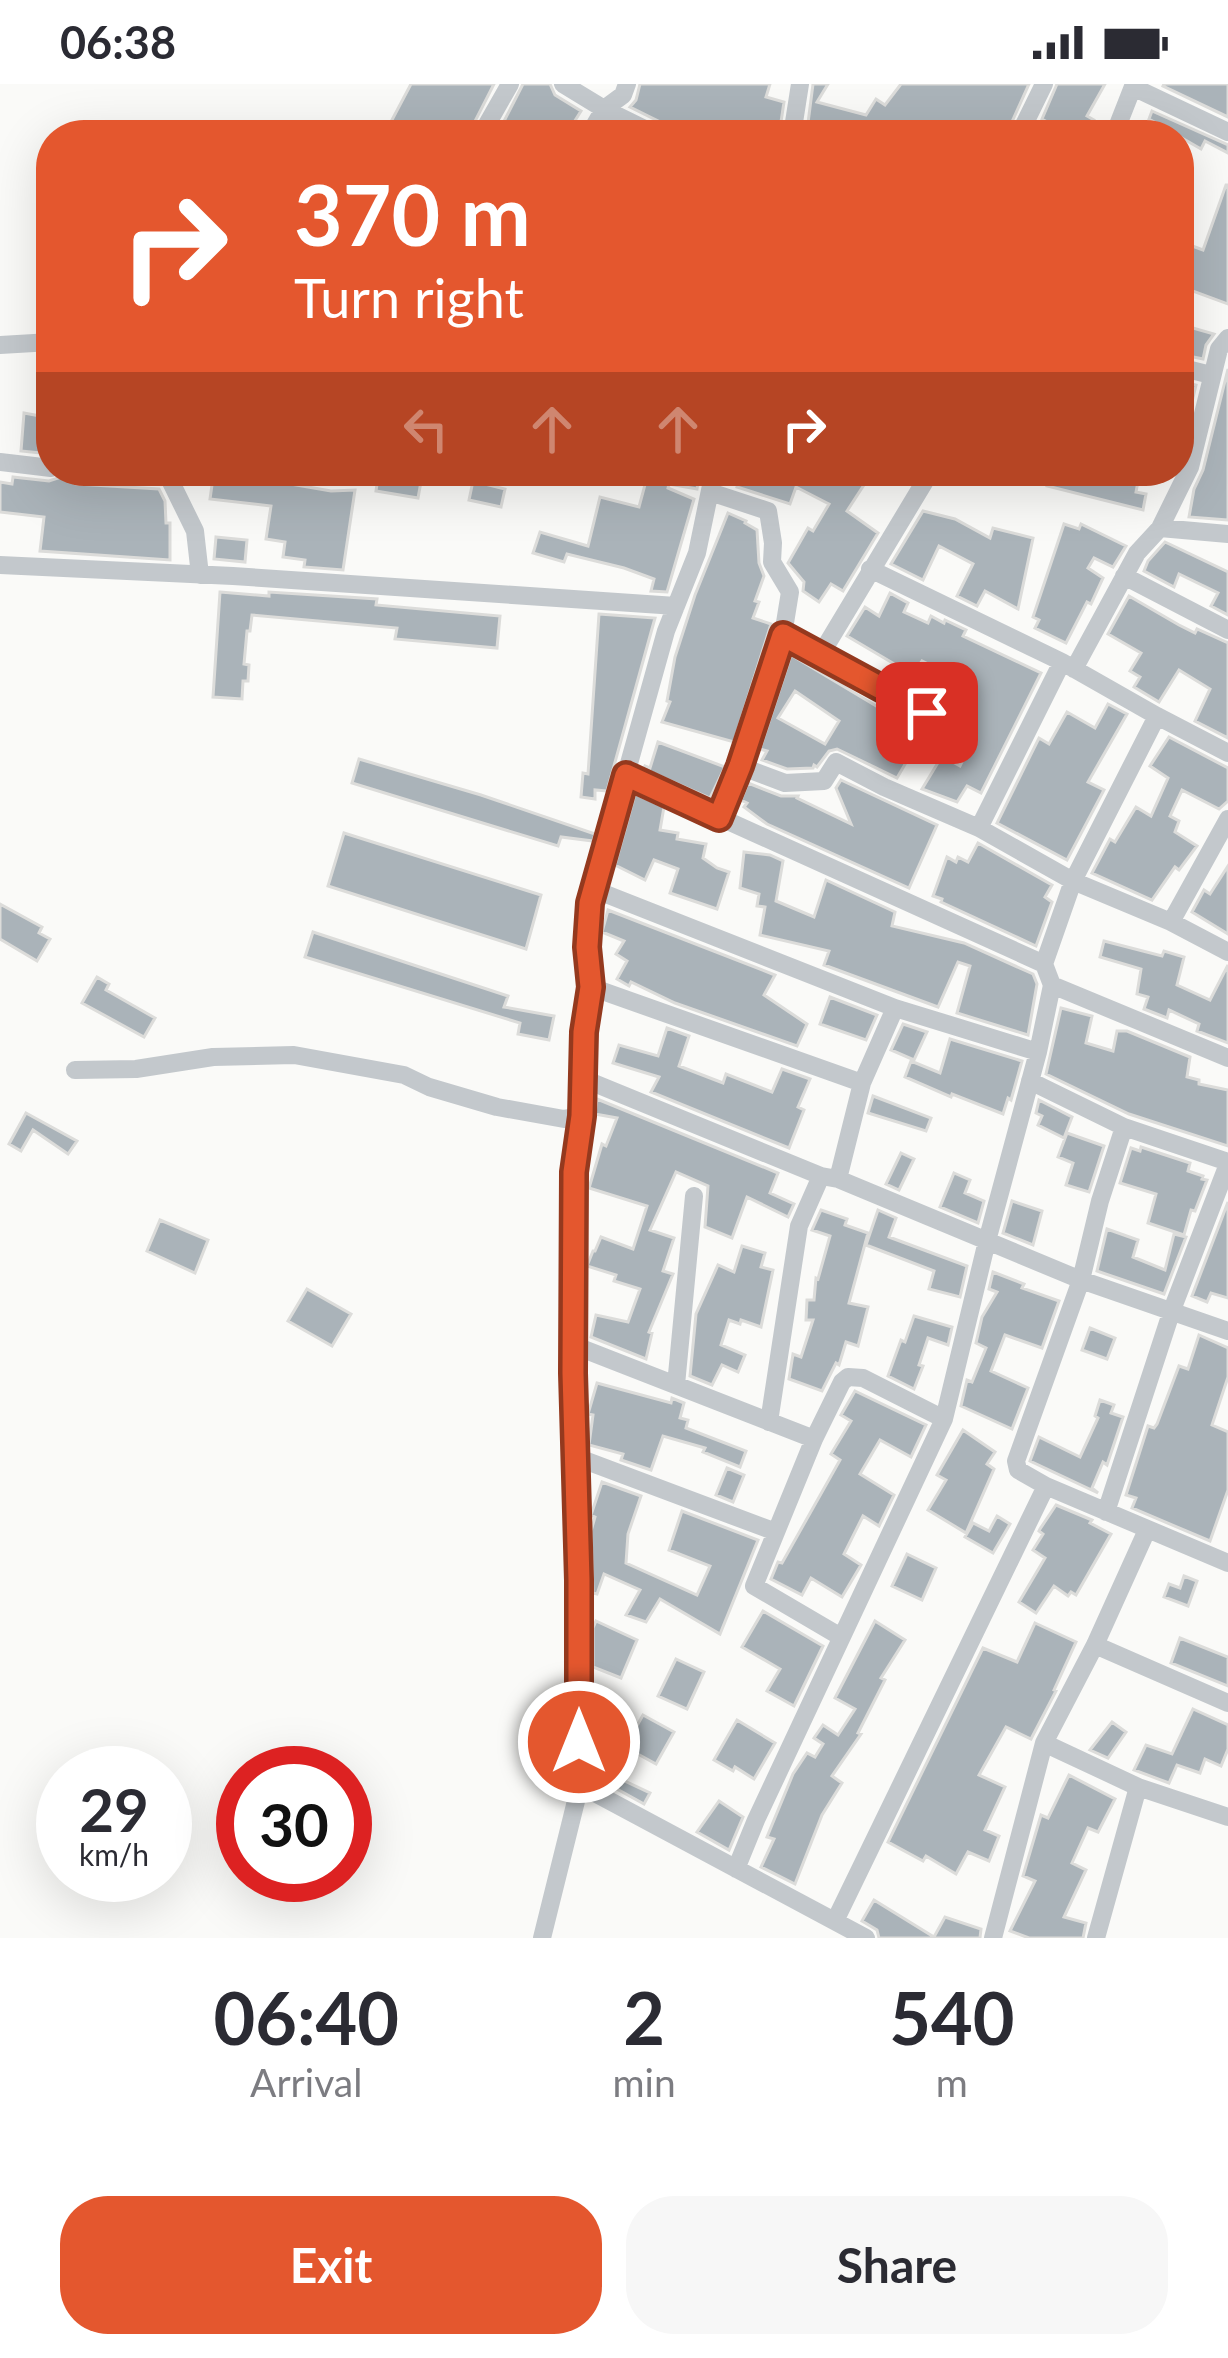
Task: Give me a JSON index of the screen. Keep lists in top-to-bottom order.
{
  "page": {
    "status": "06:38",
    "turn": ["370 m", "Turn right"],
    "speed": "29 km/h",
    "limit": "30",
    "eta": [
      "06:40",
      "Arrival",
      "2",
      "min",
      "540",
      "m"
    ],
    "buttons": ["Exit", "Share"]
  }
}
